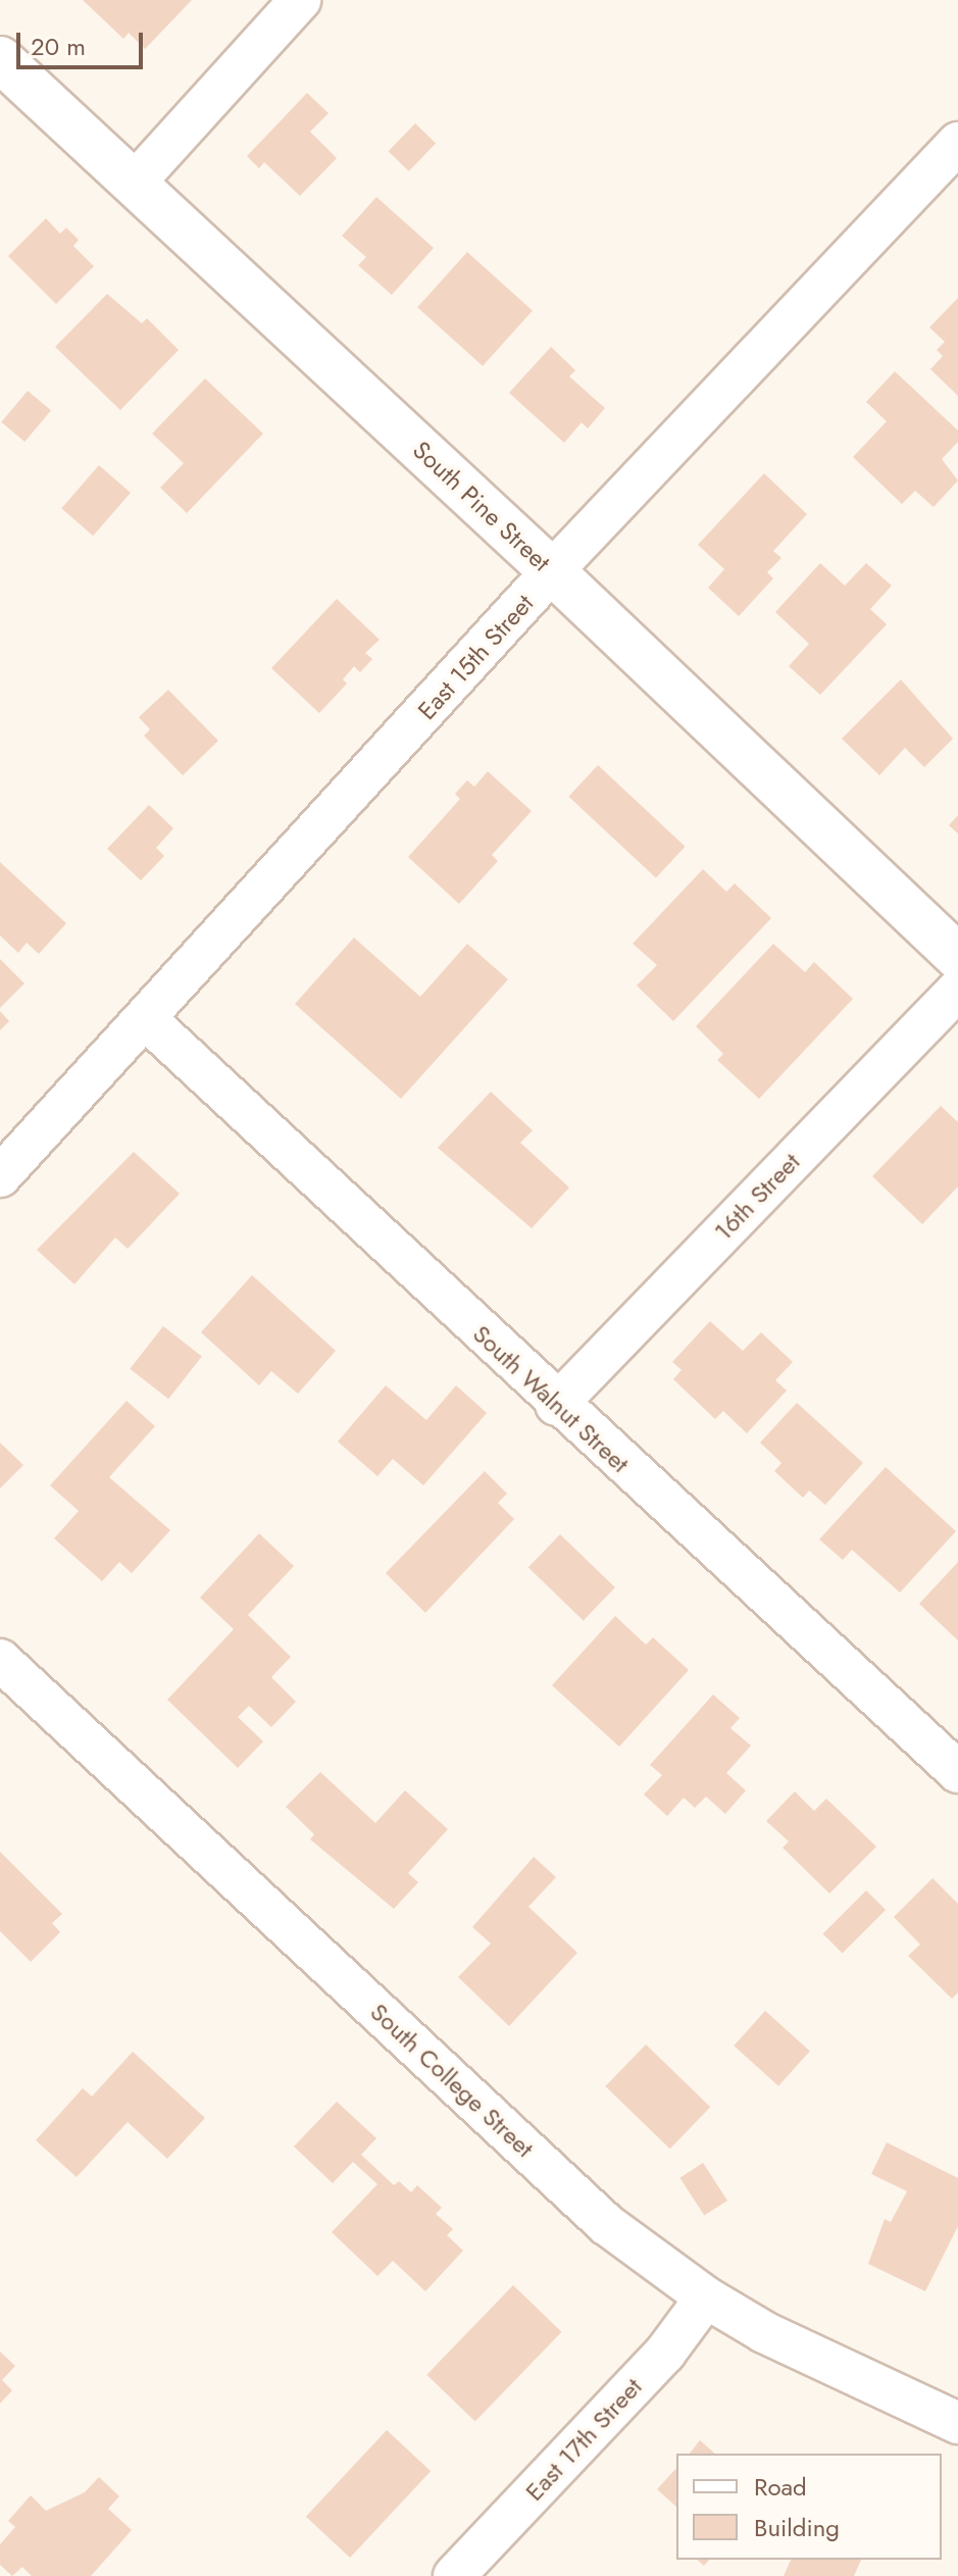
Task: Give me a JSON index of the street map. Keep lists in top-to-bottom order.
{
  "streets": {
    "street": [
      "South Pine Street",
      "East 15th Street",
      "16th Street",
      "South Walnut Street",
      "South College Street",
      "East 17th Street"
    ]
  },
  "crossings": [
    ["South Pine Street", "East 15th Street"],
    ["East 15th Street", "South Walnut Street"],
    ["16th Street", "South Walnut Street"],
    ["South College Street", "East 17th Street"]
  ],
  "legend": ["Road", "Building"],
  "scale_bar": "20 m"
}
